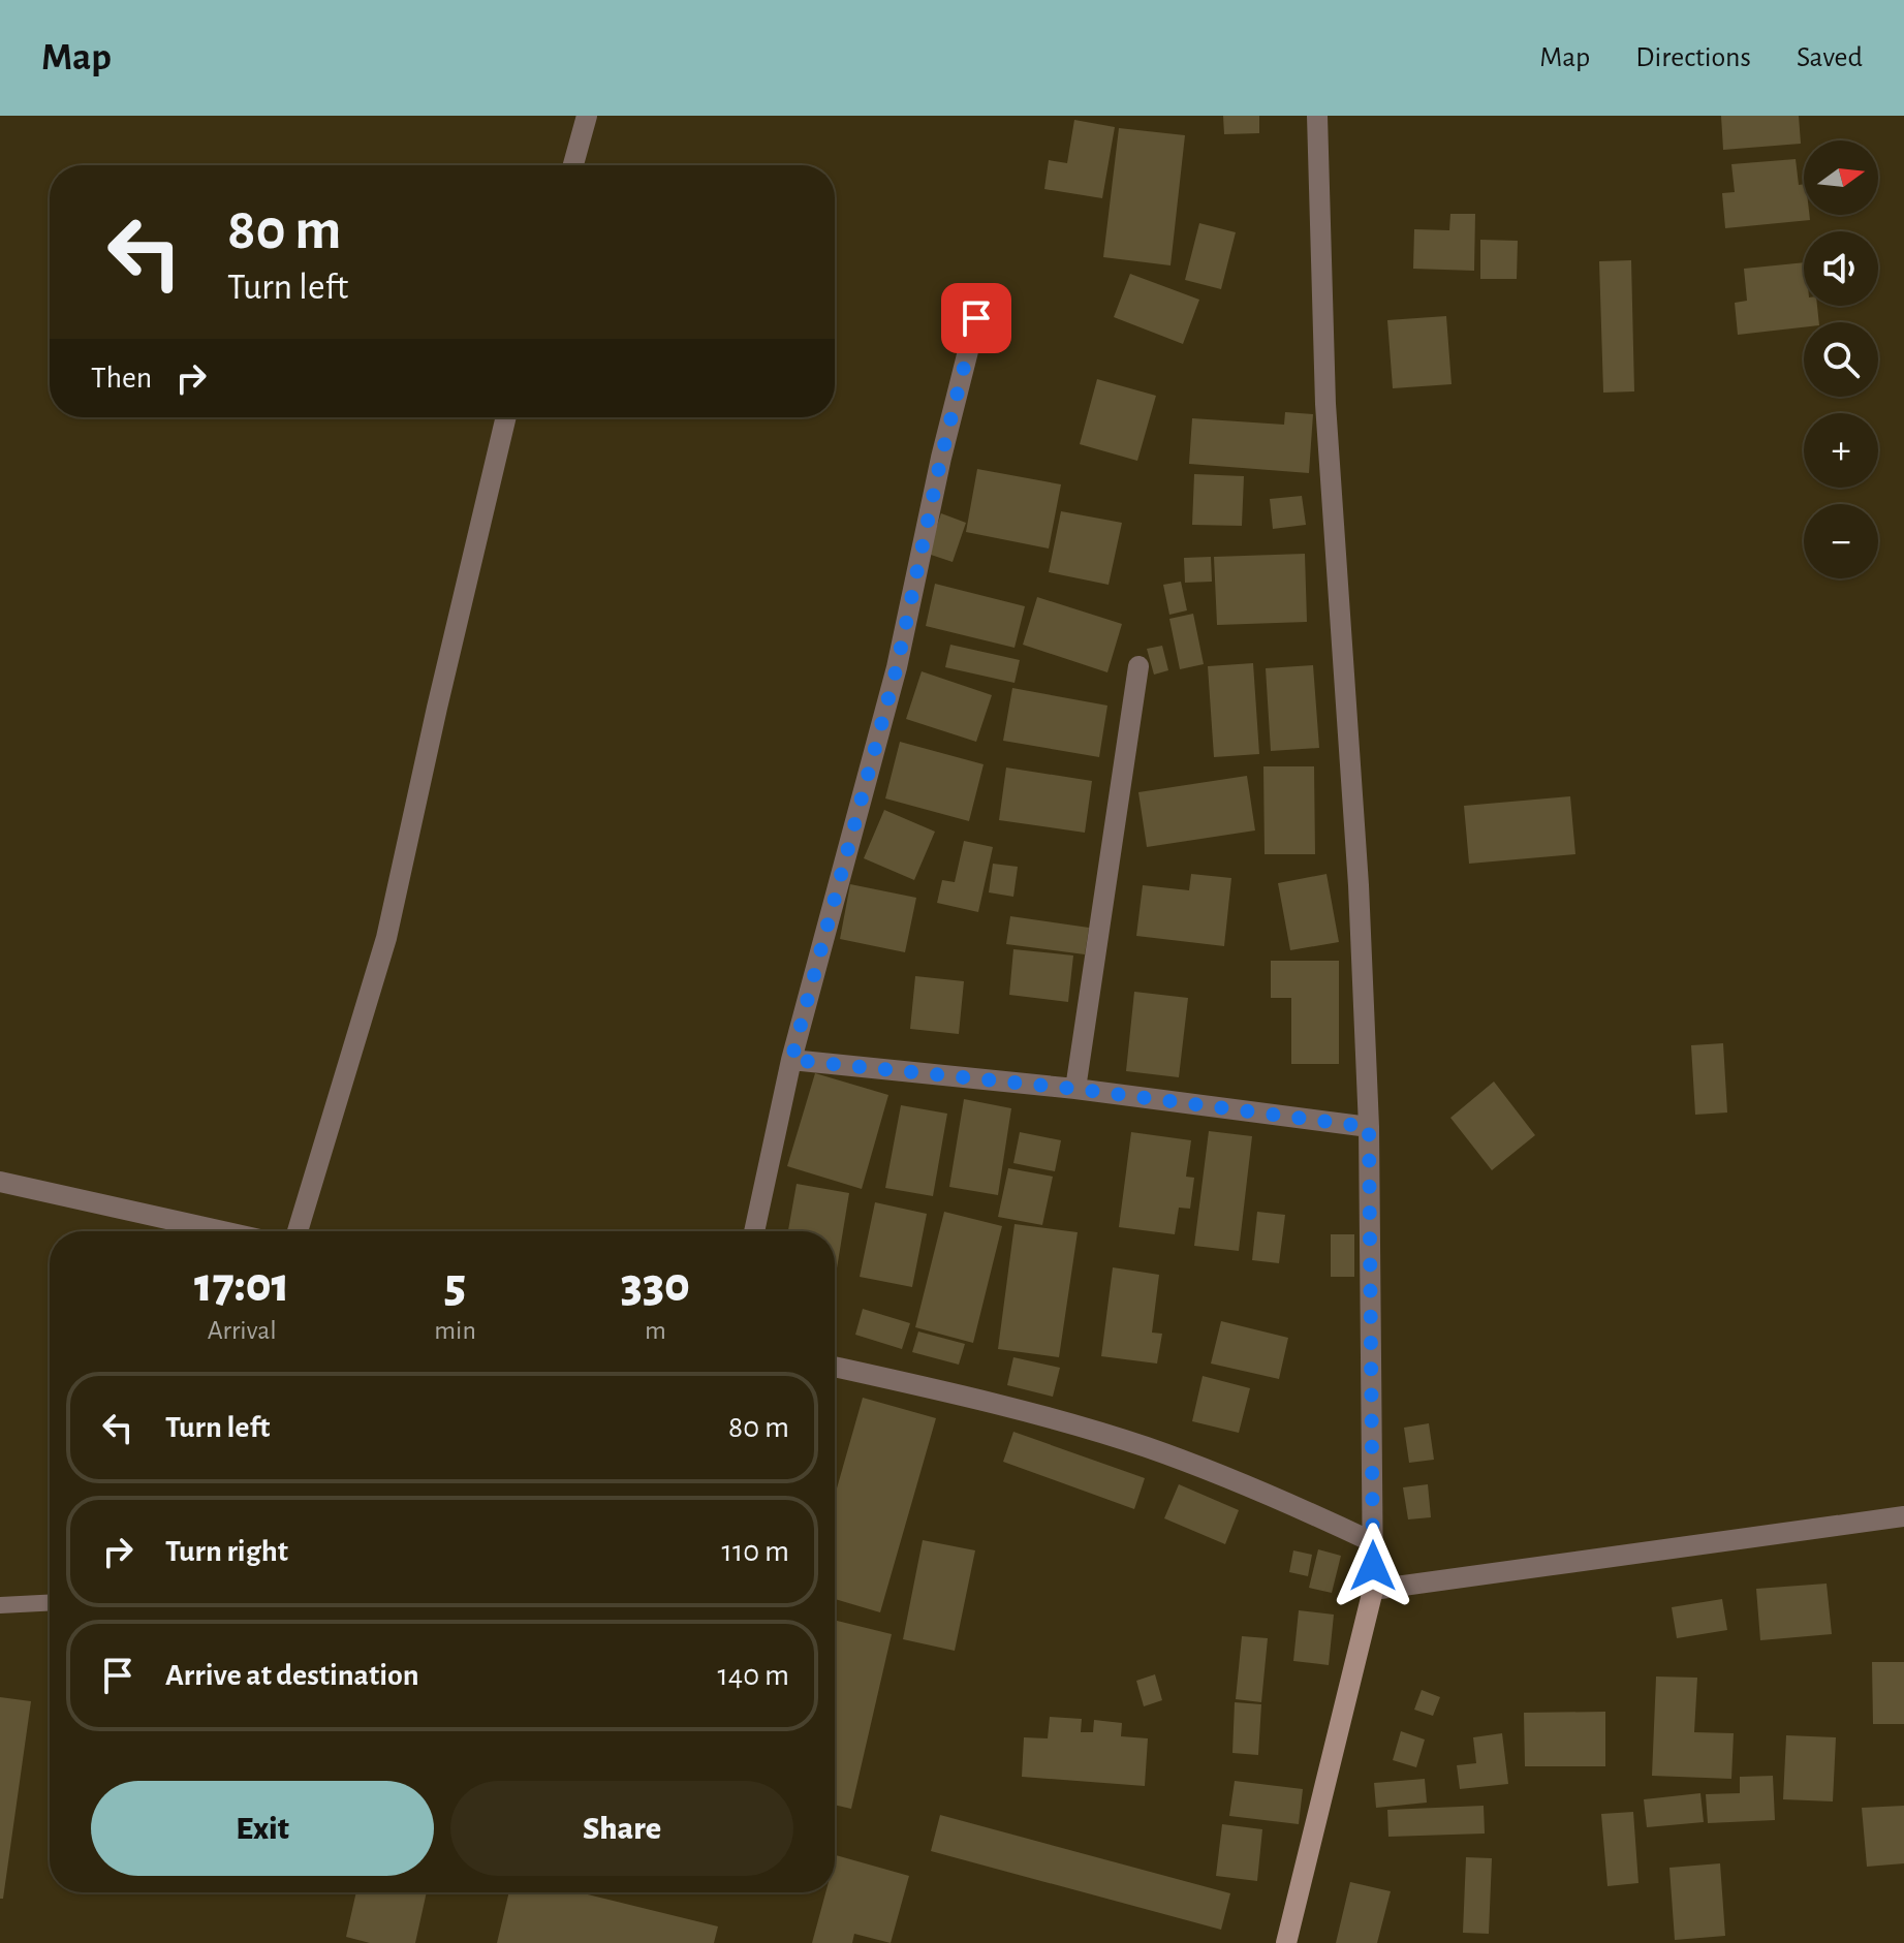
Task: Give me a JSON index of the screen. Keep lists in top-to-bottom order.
{
  "north": "right",
  "page": {
    "header": "Map",
    "nav": ["Map", "Directions", "Saved"],
    "map_buttons": ["+", "−"],
    "turn": ["80 m", "Turn left"],
    "then": "Then",
    "eta": [
      "17:01",
      "Arrival",
      "5",
      "min",
      "330",
      "m"
    ],
    "list": [
      {
        "name": "Turn left",
        "value": "80 m"
      },
      {
        "name": "Turn right",
        "value": "110 m"
      },
      {
        "name": "Arrive at destination",
        "value": "140 m"
      }
    ],
    "buttons": ["Exit", "Share"]
  }
}
